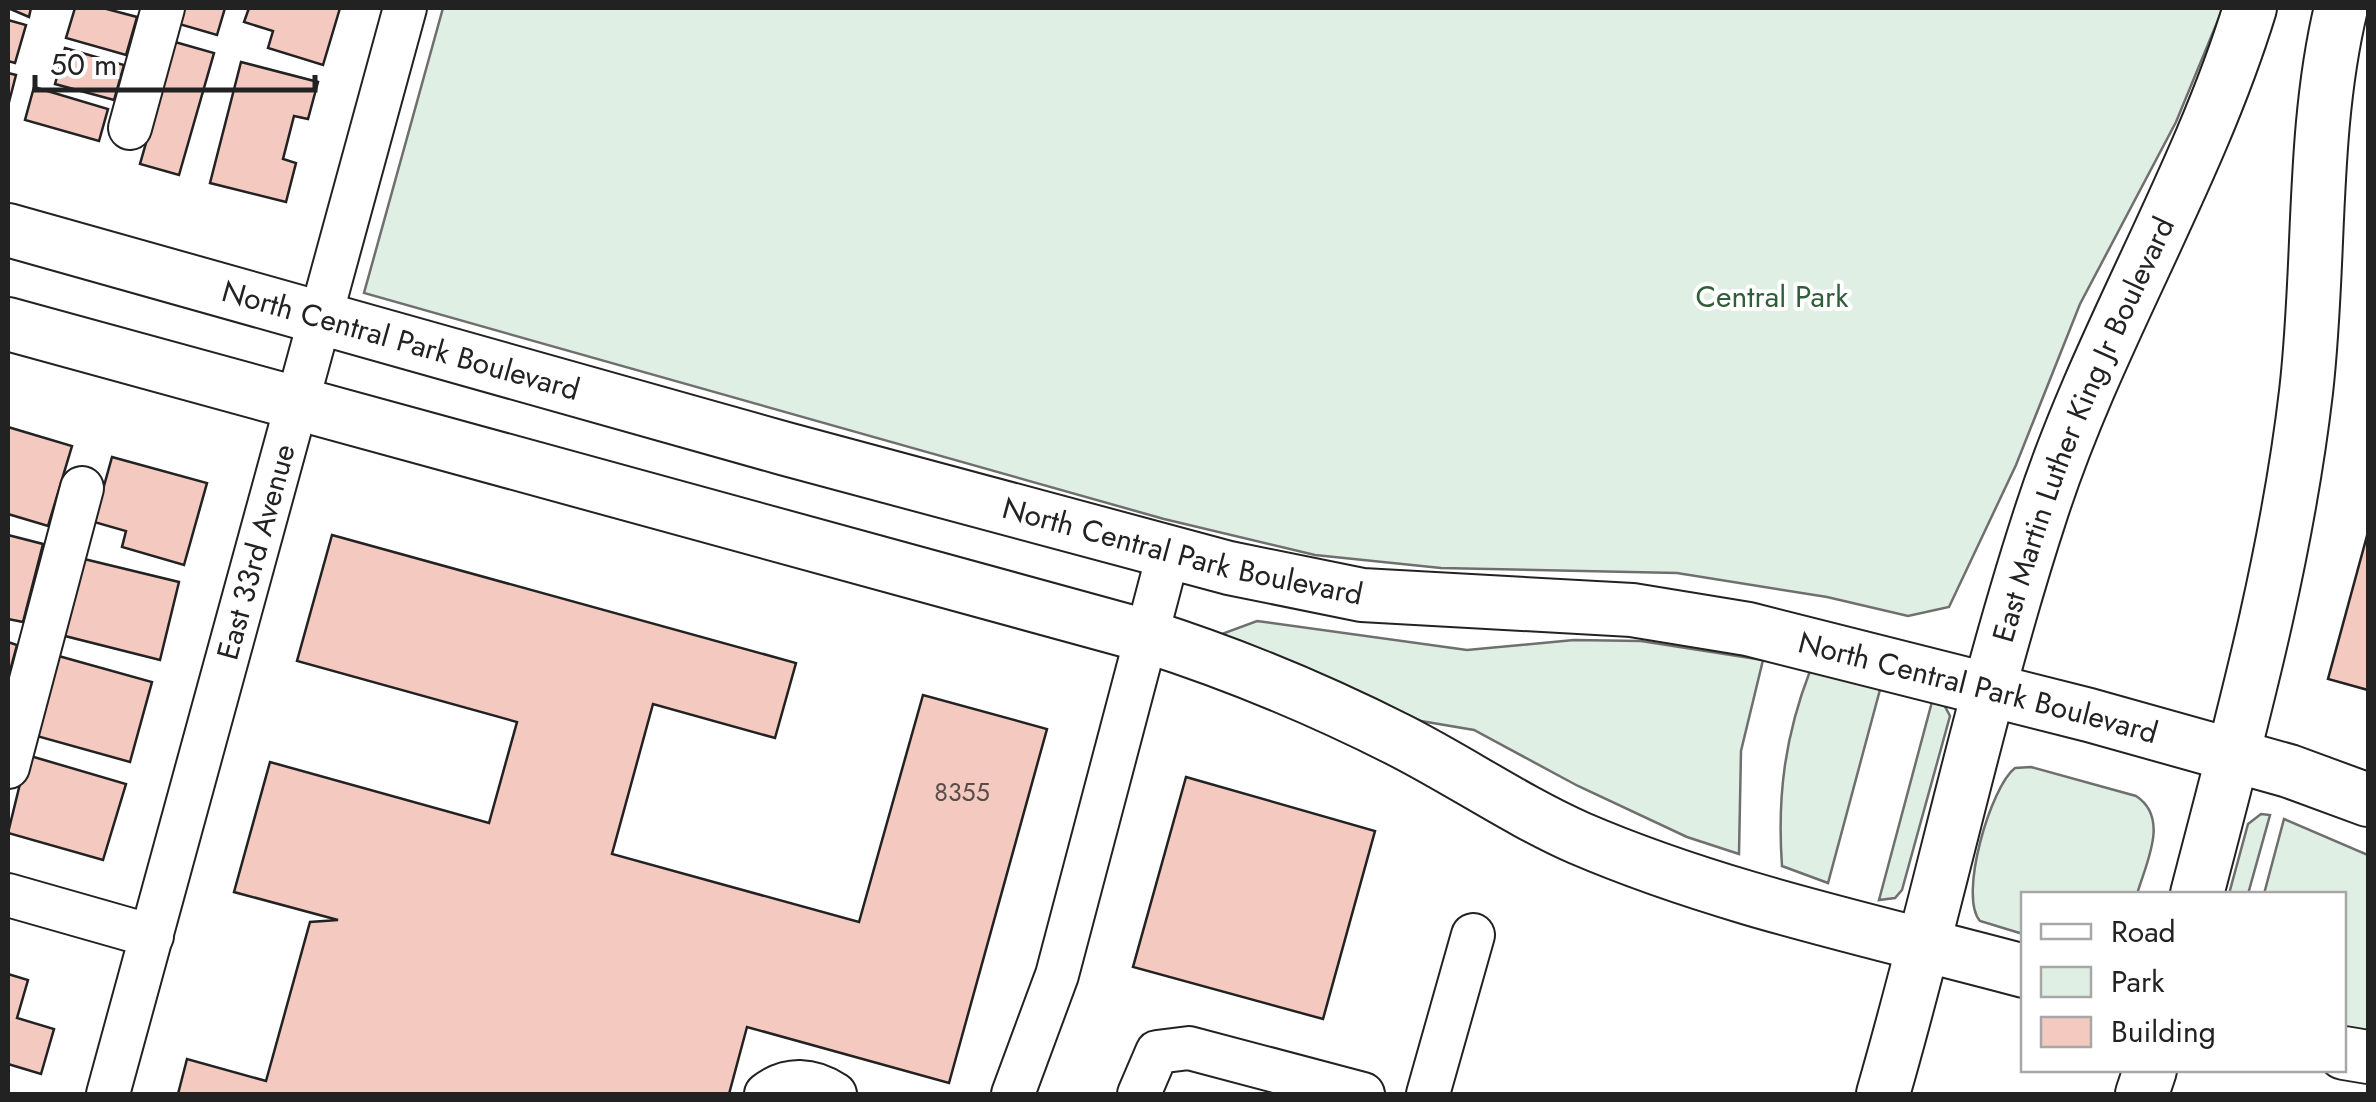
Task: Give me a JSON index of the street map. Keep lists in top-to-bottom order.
{
  "streets": {
    "main road": ["North Central Park Boulevard", "East Martin Luther King Jr Boulevard"],
    "street": ["East 33rd Avenue"]
  },
  "crossings": [
    ["North Central Park Boulevard", "East Martin Luther King Jr Boulevard"],
    ["North Central Park Boulevard", "East 33rd Avenue"]
  ],
  "parks": ["Central Park"],
  "house_numbers": ["8355"],
  "legend": ["Road", "Park", "Building"],
  "scale_bar": "50 m"
}
